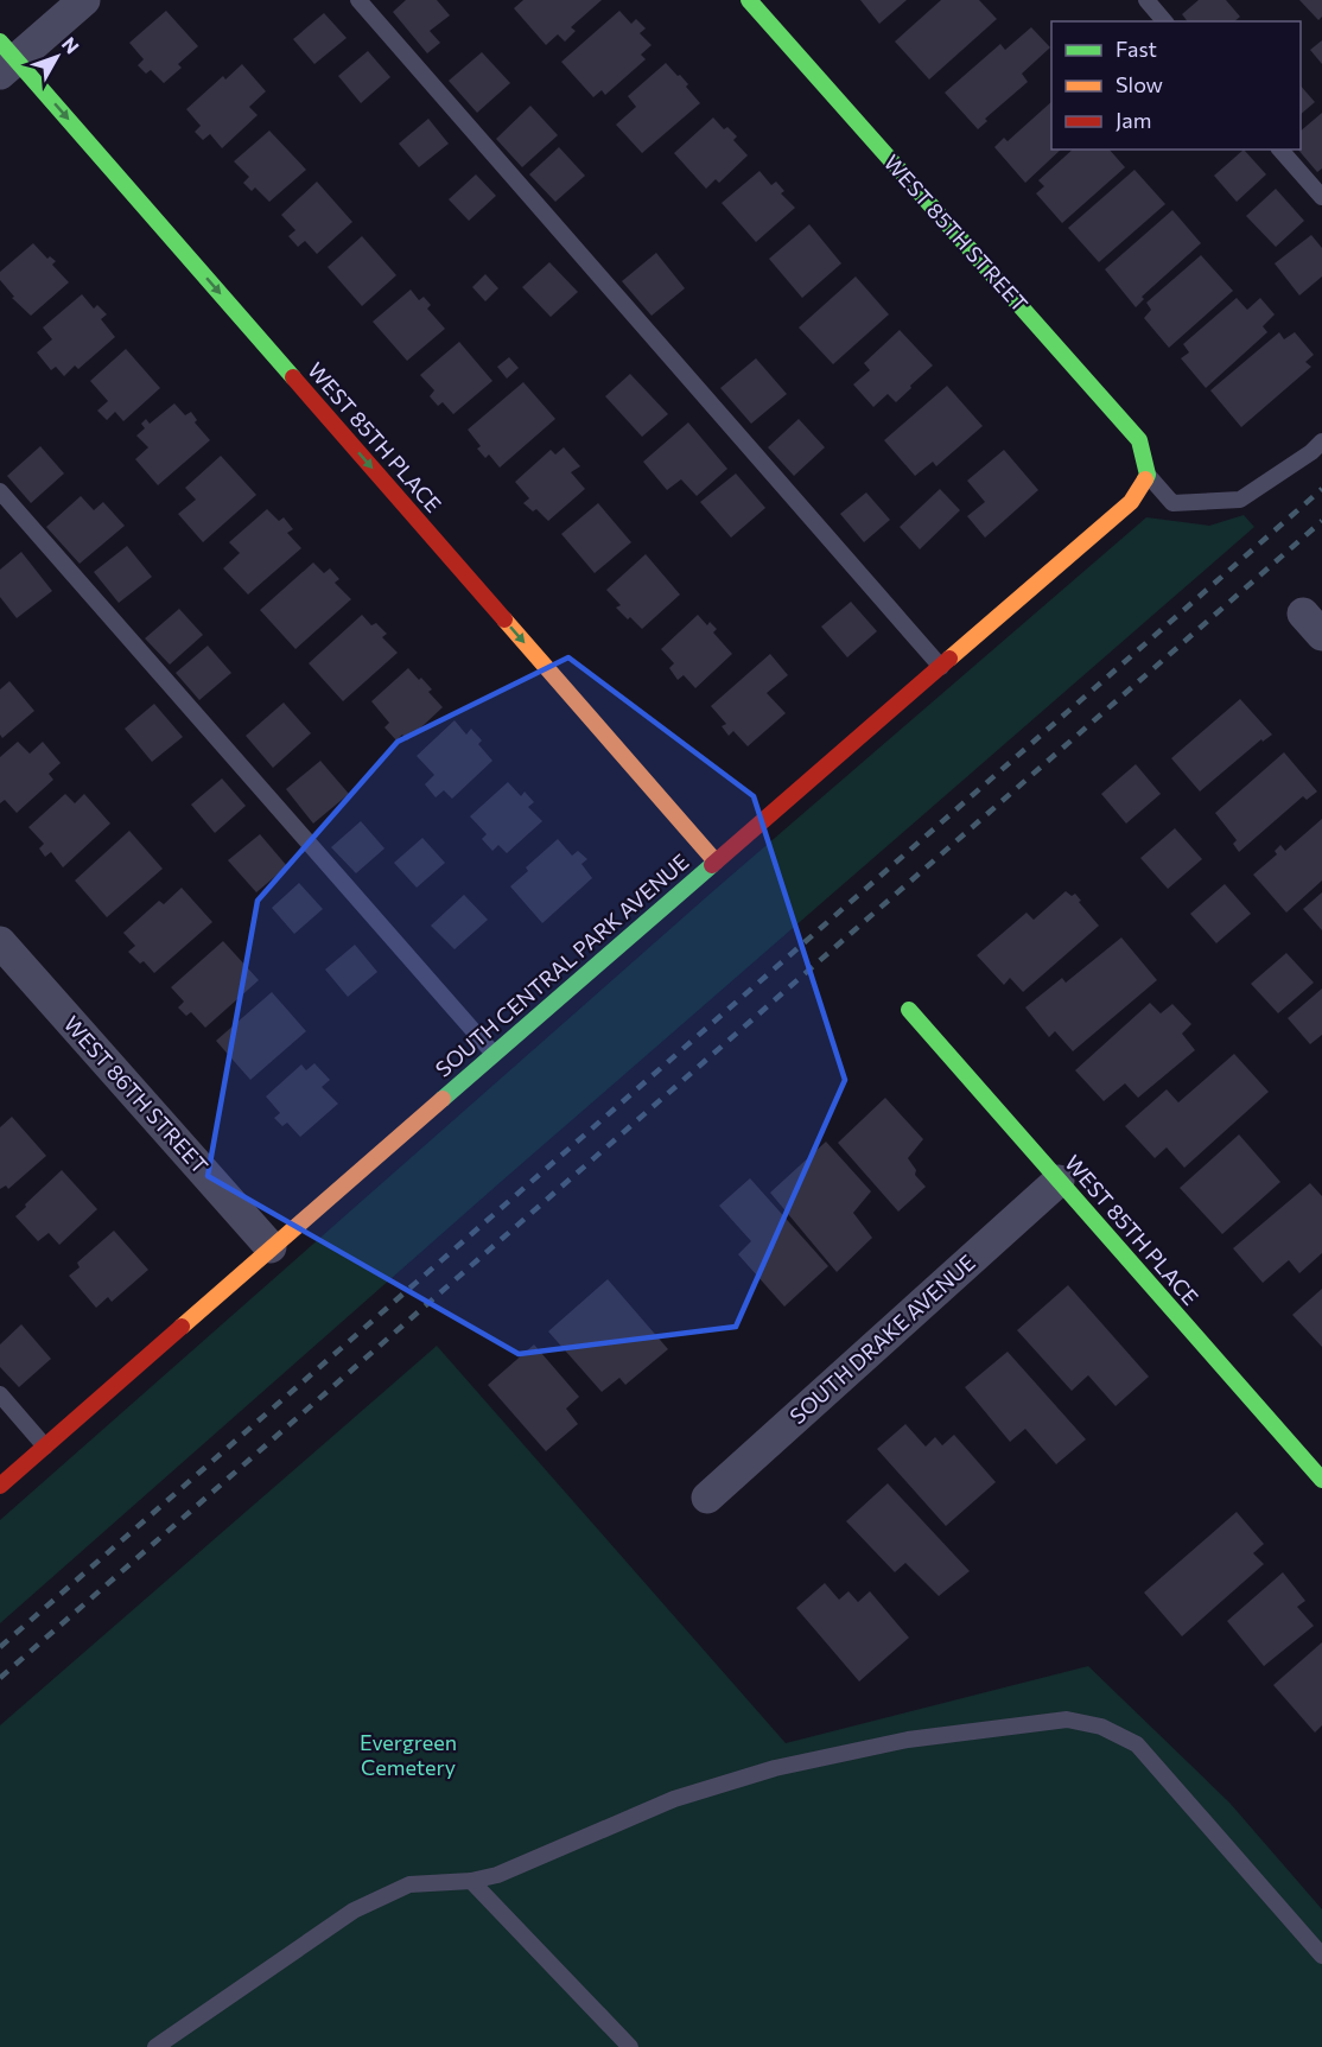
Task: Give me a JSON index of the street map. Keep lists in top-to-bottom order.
{
  "streets": {
    "street": [
      "WEST 85TH STREET",
      "WEST 85TH PLACE",
      "SOUTH CENTRAL PARK AVENUE",
      "WEST 86TH STREET",
      "SOUTH DRAKE AVENUE"
    ]
  },
  "crossings": [
    ["WEST 85TH STREET", "SOUTH CENTRAL PARK AVENUE"],
    ["WEST 85TH PLACE", "SOUTH CENTRAL PARK AVENUE"],
    ["WEST 85TH PLACE", "SOUTH DRAKE AVENUE"],
    ["SOUTH CENTRAL PARK AVENUE", "WEST 86TH STREET"]
  ],
  "one_way": ["WEST 85TH PLACE"],
  "parks": ["Evergreen Cemetery"],
  "legend": ["Fast", "Slow", "Jam"],
  "north": "top right"
}
